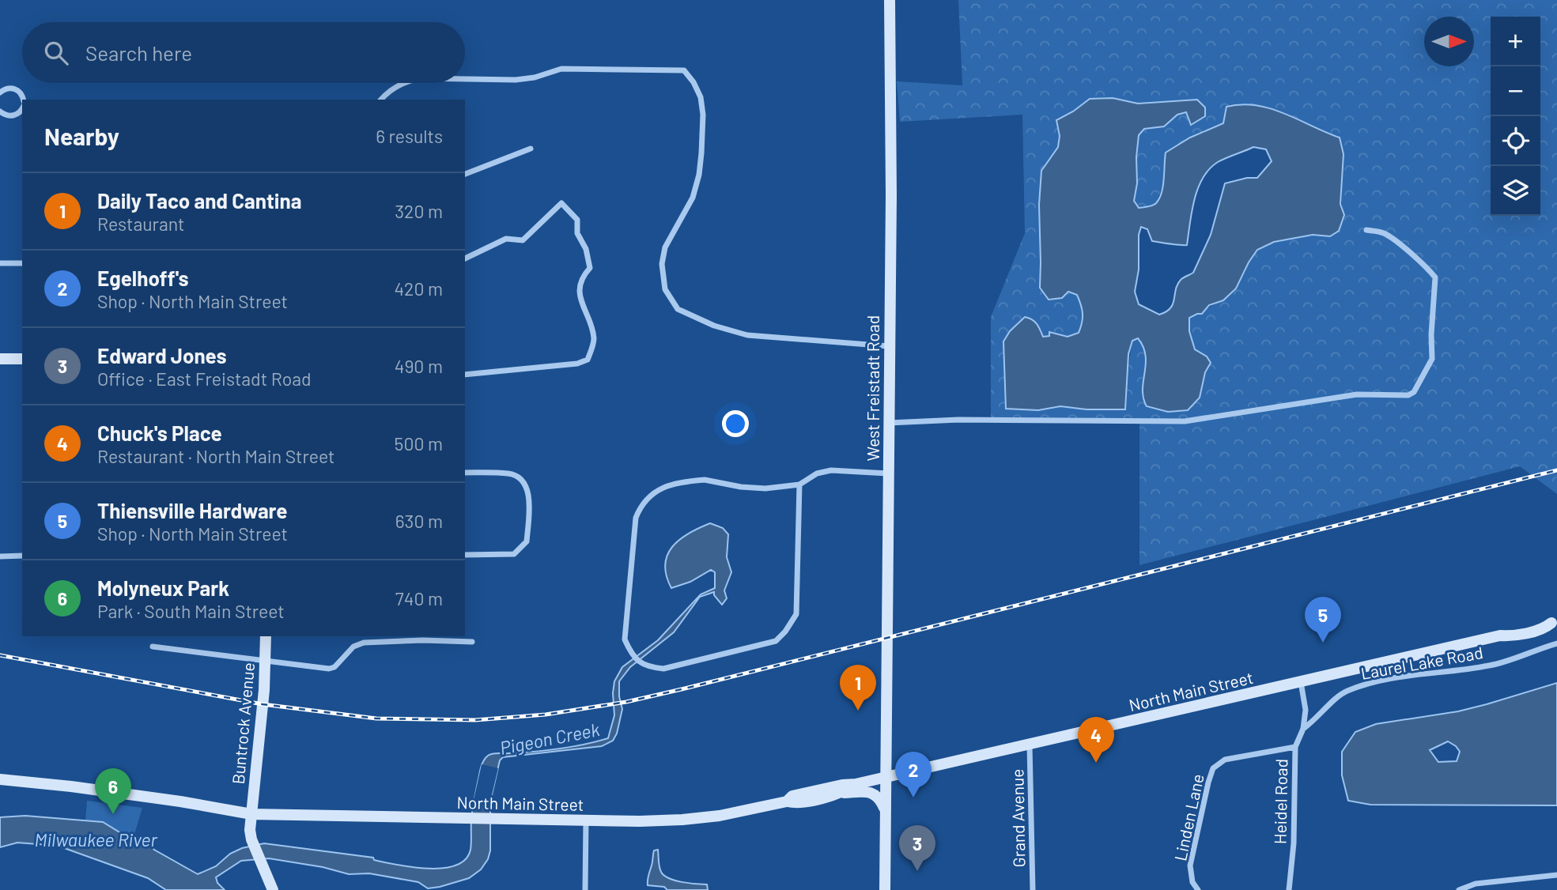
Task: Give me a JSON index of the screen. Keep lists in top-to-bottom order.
{
  "streets": {
    "main road": ["West Freistadt Road", "North Main Street", "Buntrock Avenue"],
    "street": [
      "Laurel Lake Road",
      "Heidel Road",
      "Linden Lane",
      "Grand Avenue"
    ]
  },
  "crossings": [
    ["West Freistadt Road", "North Main Street"],
    ["Laurel Lake Road", "Heidel Road"],
    ["North Main Street", "Buntrock Avenue"],
    ["North Main Street", "Heidel Road"],
    ["North Main Street", "Grand Avenue"],
    ["Heidel Road", "Linden Lane"]
  ],
  "water": ["Pigeon Creek", "Milwaukee River"],
  "north": "right",
  "page": {
    "map_buttons": ["+", "−"],
    "search": "Search here",
    "heading": ["Nearby", "6 results"],
    "list": [
      {
        "mark": "1",
        "name": "Daily Taco and Cantina",
        "note": "Restaurant",
        "value": "320 m"
      },
      {
        "mark": "2",
        "name": "Egelhoff's",
        "note": "Shop · North Main Street",
        "value": "420 m"
      },
      {
        "mark": "3",
        "name": "Edward Jones",
        "note": "Office · East Freistadt Road",
        "value": "490 m"
      },
      {
        "mark": "4",
        "name": "Chuck's Place",
        "note": "Restaurant · North Main Street",
        "value": "500 m"
      },
      {
        "mark": "5",
        "name": "Thiensville Hardware",
        "note": "Shop · North Main Street",
        "value": "630 m"
      },
      {
        "mark": "6",
        "name": "Molyneux Park",
        "note": "Park · South Main Street",
        "value": "740 m"
      }
    ],
    "pins": [
      "5",
      "1",
      "4",
      "2",
      "6",
      "3"
    ]
  }
}
